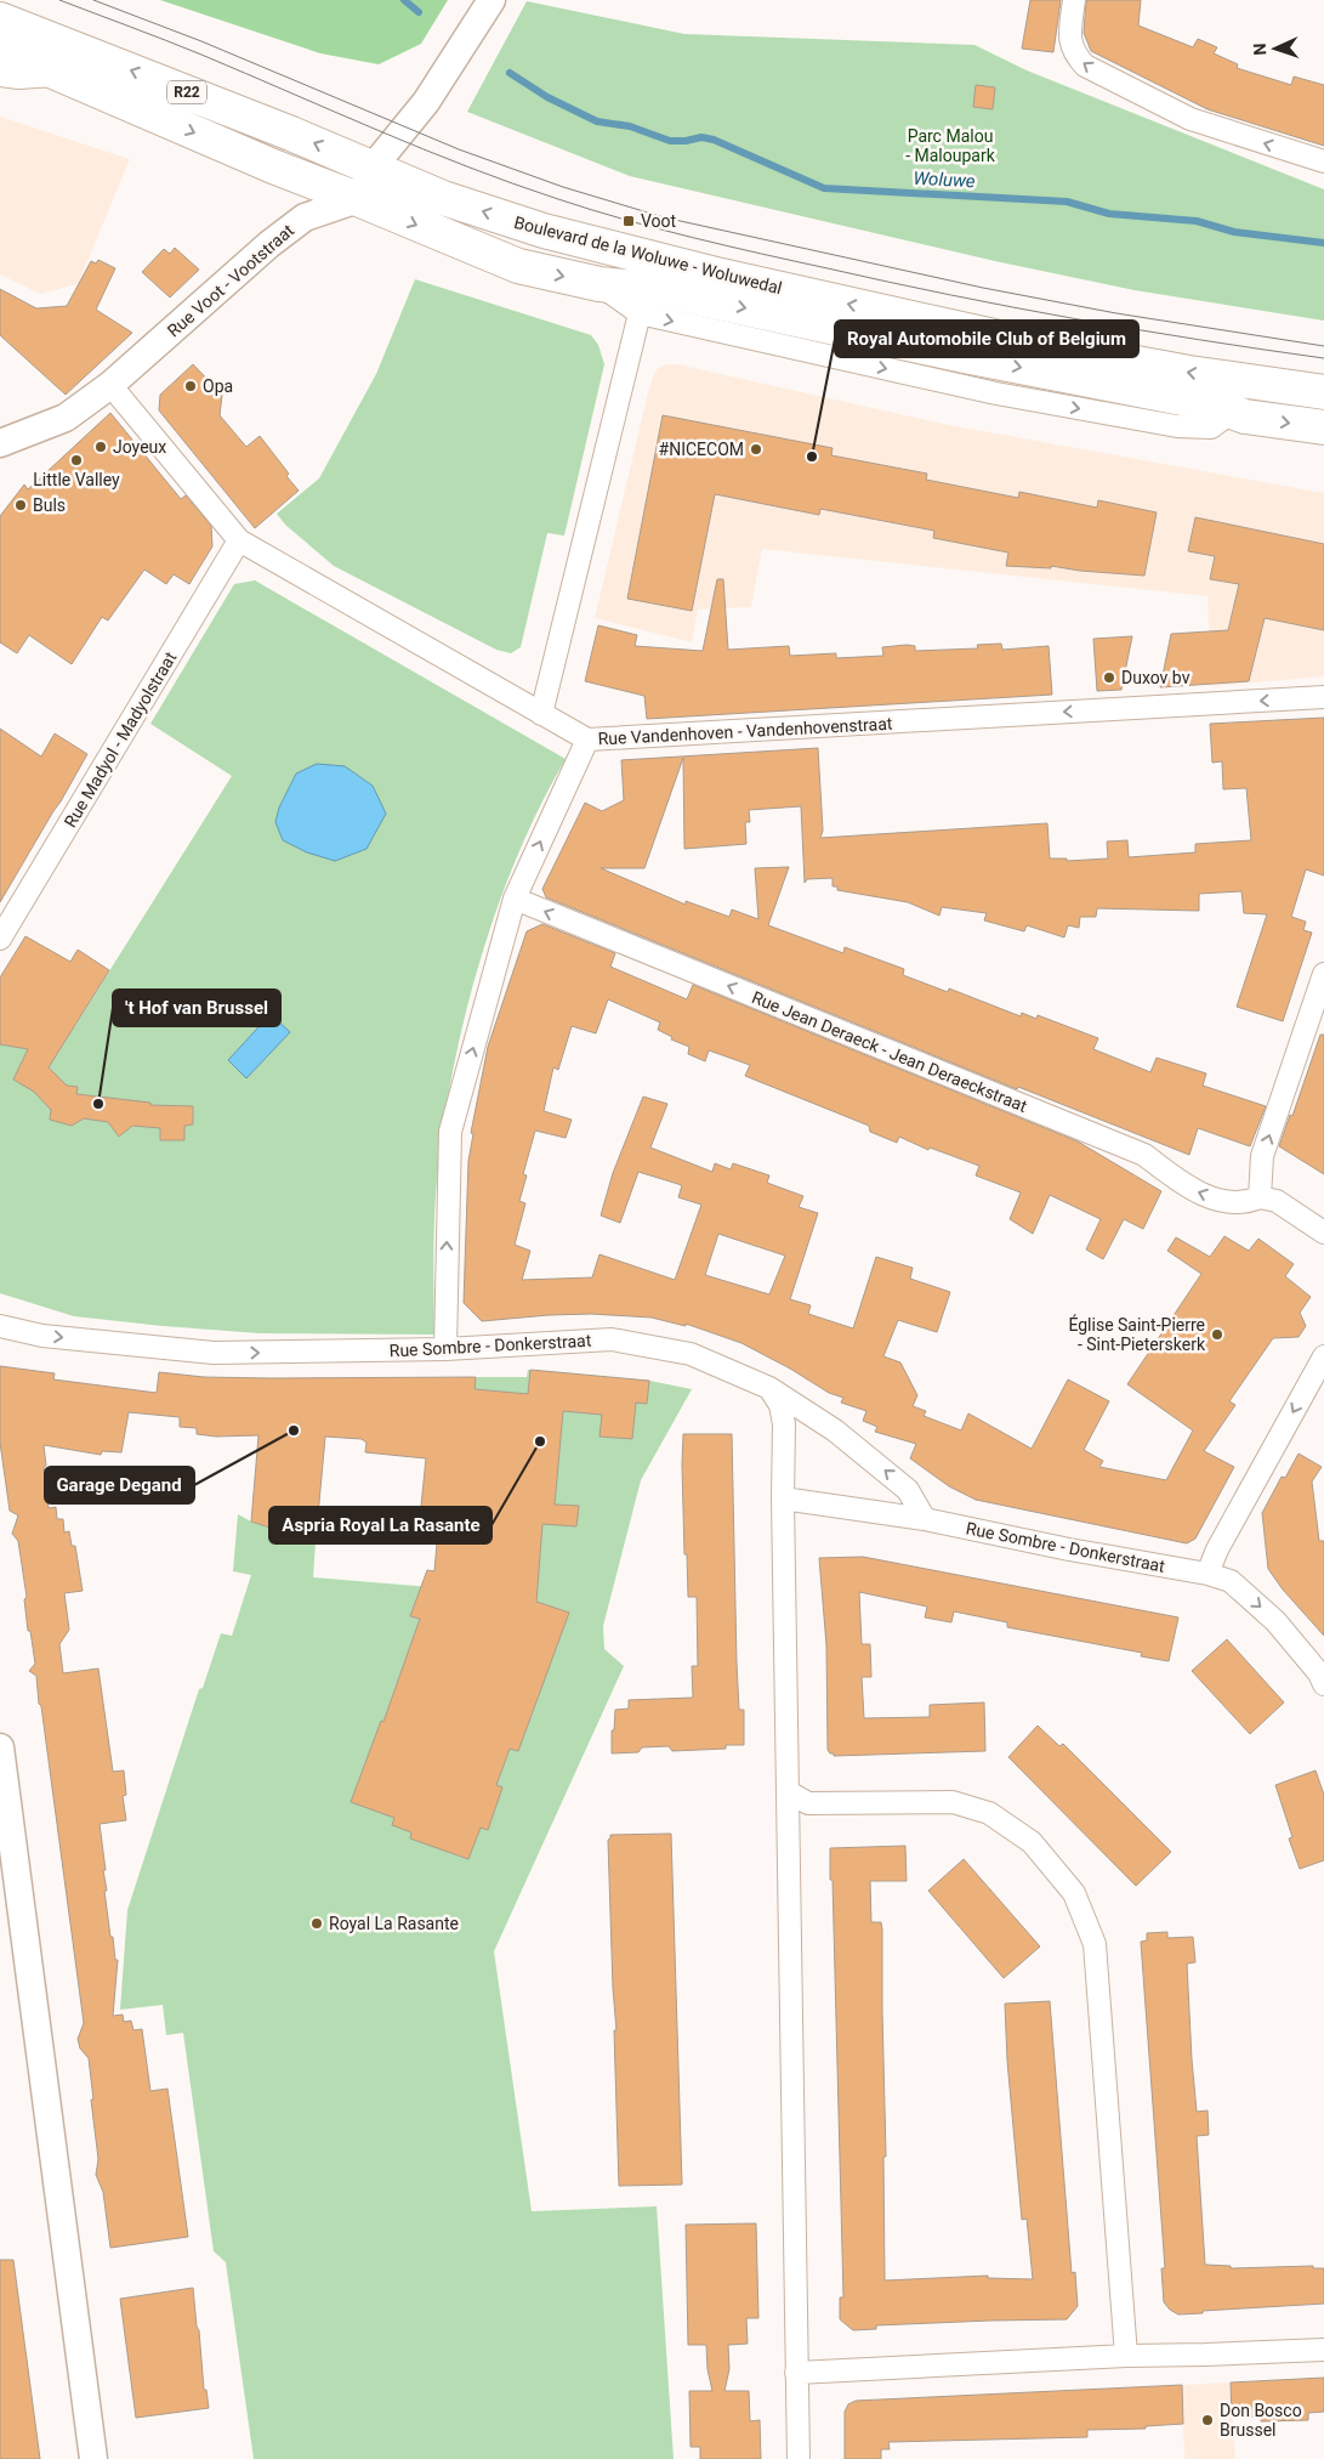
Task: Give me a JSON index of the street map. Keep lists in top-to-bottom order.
{
  "streets": {
    "highway": ["R22", "Boulevard de la Woluwe - Woluwedal"],
    "street": [
      "Rue Voot - Vootstraat",
      "Rue Vandenhoven - Vandenhovenstraat",
      "Rue Madyol - Madyolstraat",
      "Rue Jean Deraeck - Jean Deraeckstraat",
      "Rue Sombre - Donkerstraat"
    ]
  },
  "crossings": [
    ["Boulevard de la Woluwe - Woluwedal", "Rue Voot - Vootstraat"],
    ["Rue Voot - Vootstraat", "Rue Vandenhoven - Vandenhovenstraat"],
    ["Rue Vandenhoven - Vandenhovenstraat", "Rue Madyol - Madyolstraat"]
  ],
  "one_way": ["Rue Vandenhoven - Vandenhovenstraat", "Rue Jean Deraeck - Jean Deraeckstraat"],
  "water": ["Woluwe"],
  "parks": ["Parc Malou - Maloupark"],
  "places": {
    "transit": ["Voot"],
    "other": [
      "Opa",
      "Joyeux",
      "#NICECOM",
      "Royal Automobile Club of Belgium",
      "Little Valley",
      "Buls",
      "Duxov bv",
      "'t Hof van Brussel",
      "Église Saint-Pierre - Sint-Pieterskerk",
      "Garage Degand",
      "Aspria Royal La Rasante",
      "Royal La Rasante",
      "Don Bosco Brussel"
    ]
  },
  "north": "left"
}
